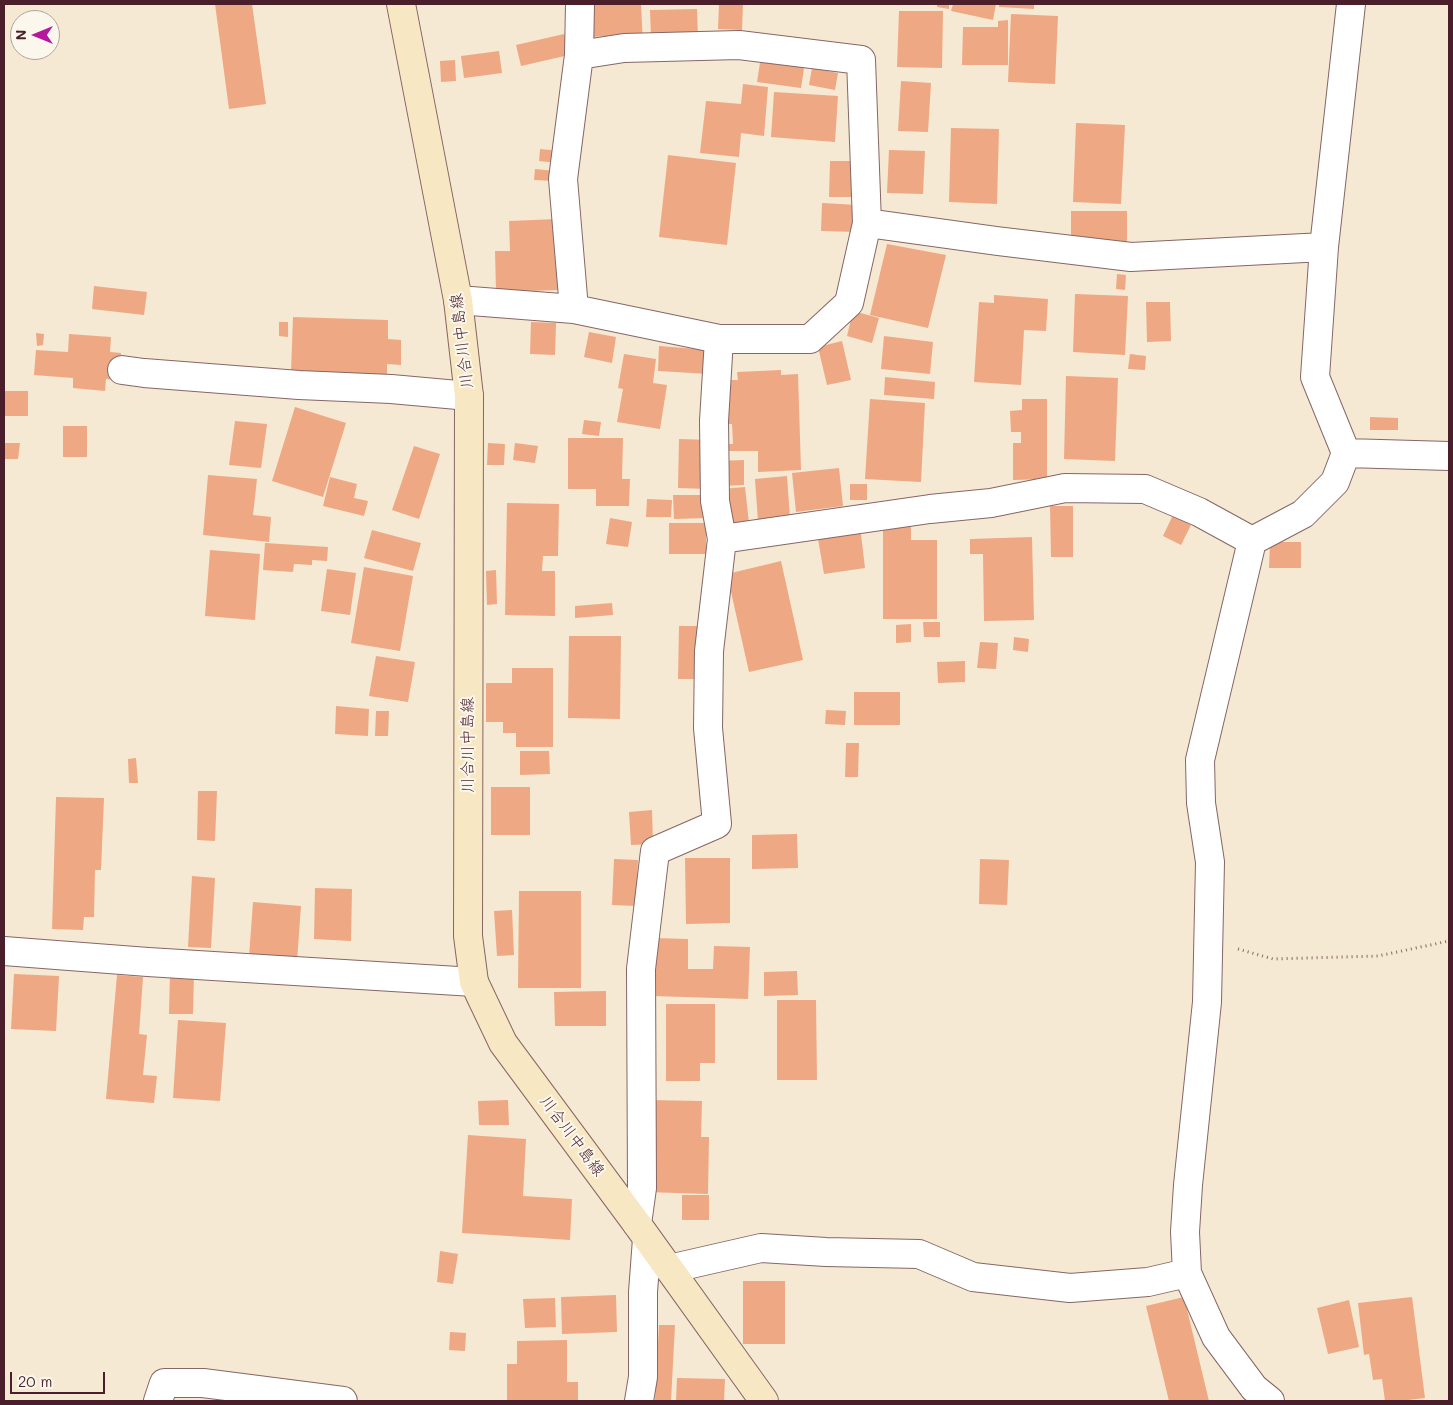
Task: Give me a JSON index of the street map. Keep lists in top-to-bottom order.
{
  "streets": {
    "main road": ["川合川中島線"]
  },
  "scale_bar": "20 m",
  "north": "left"
}
